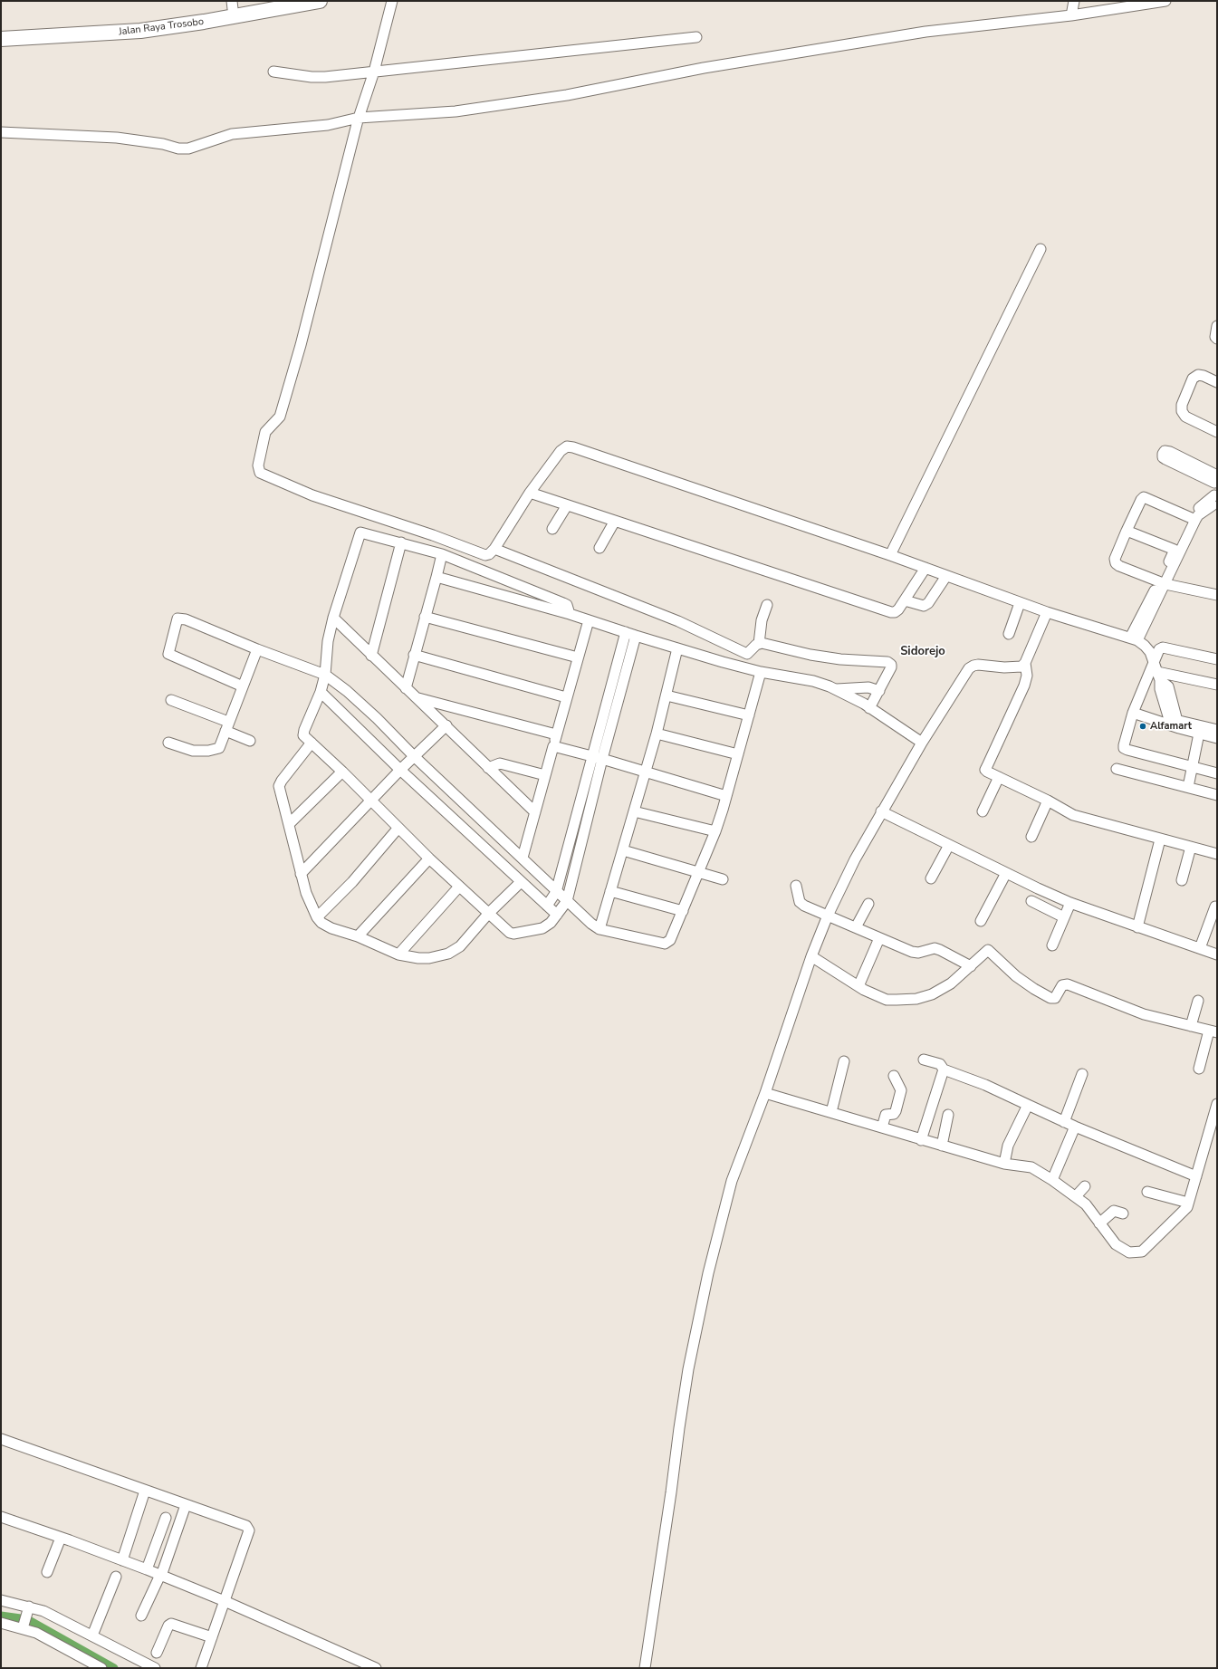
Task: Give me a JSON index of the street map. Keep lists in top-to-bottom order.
{
  "streets": {
    "highway": ["Jalan Raya Trosobo"]
  },
  "districts": ["Sidorejo"],
  "places": ["Alfamart"]
}
